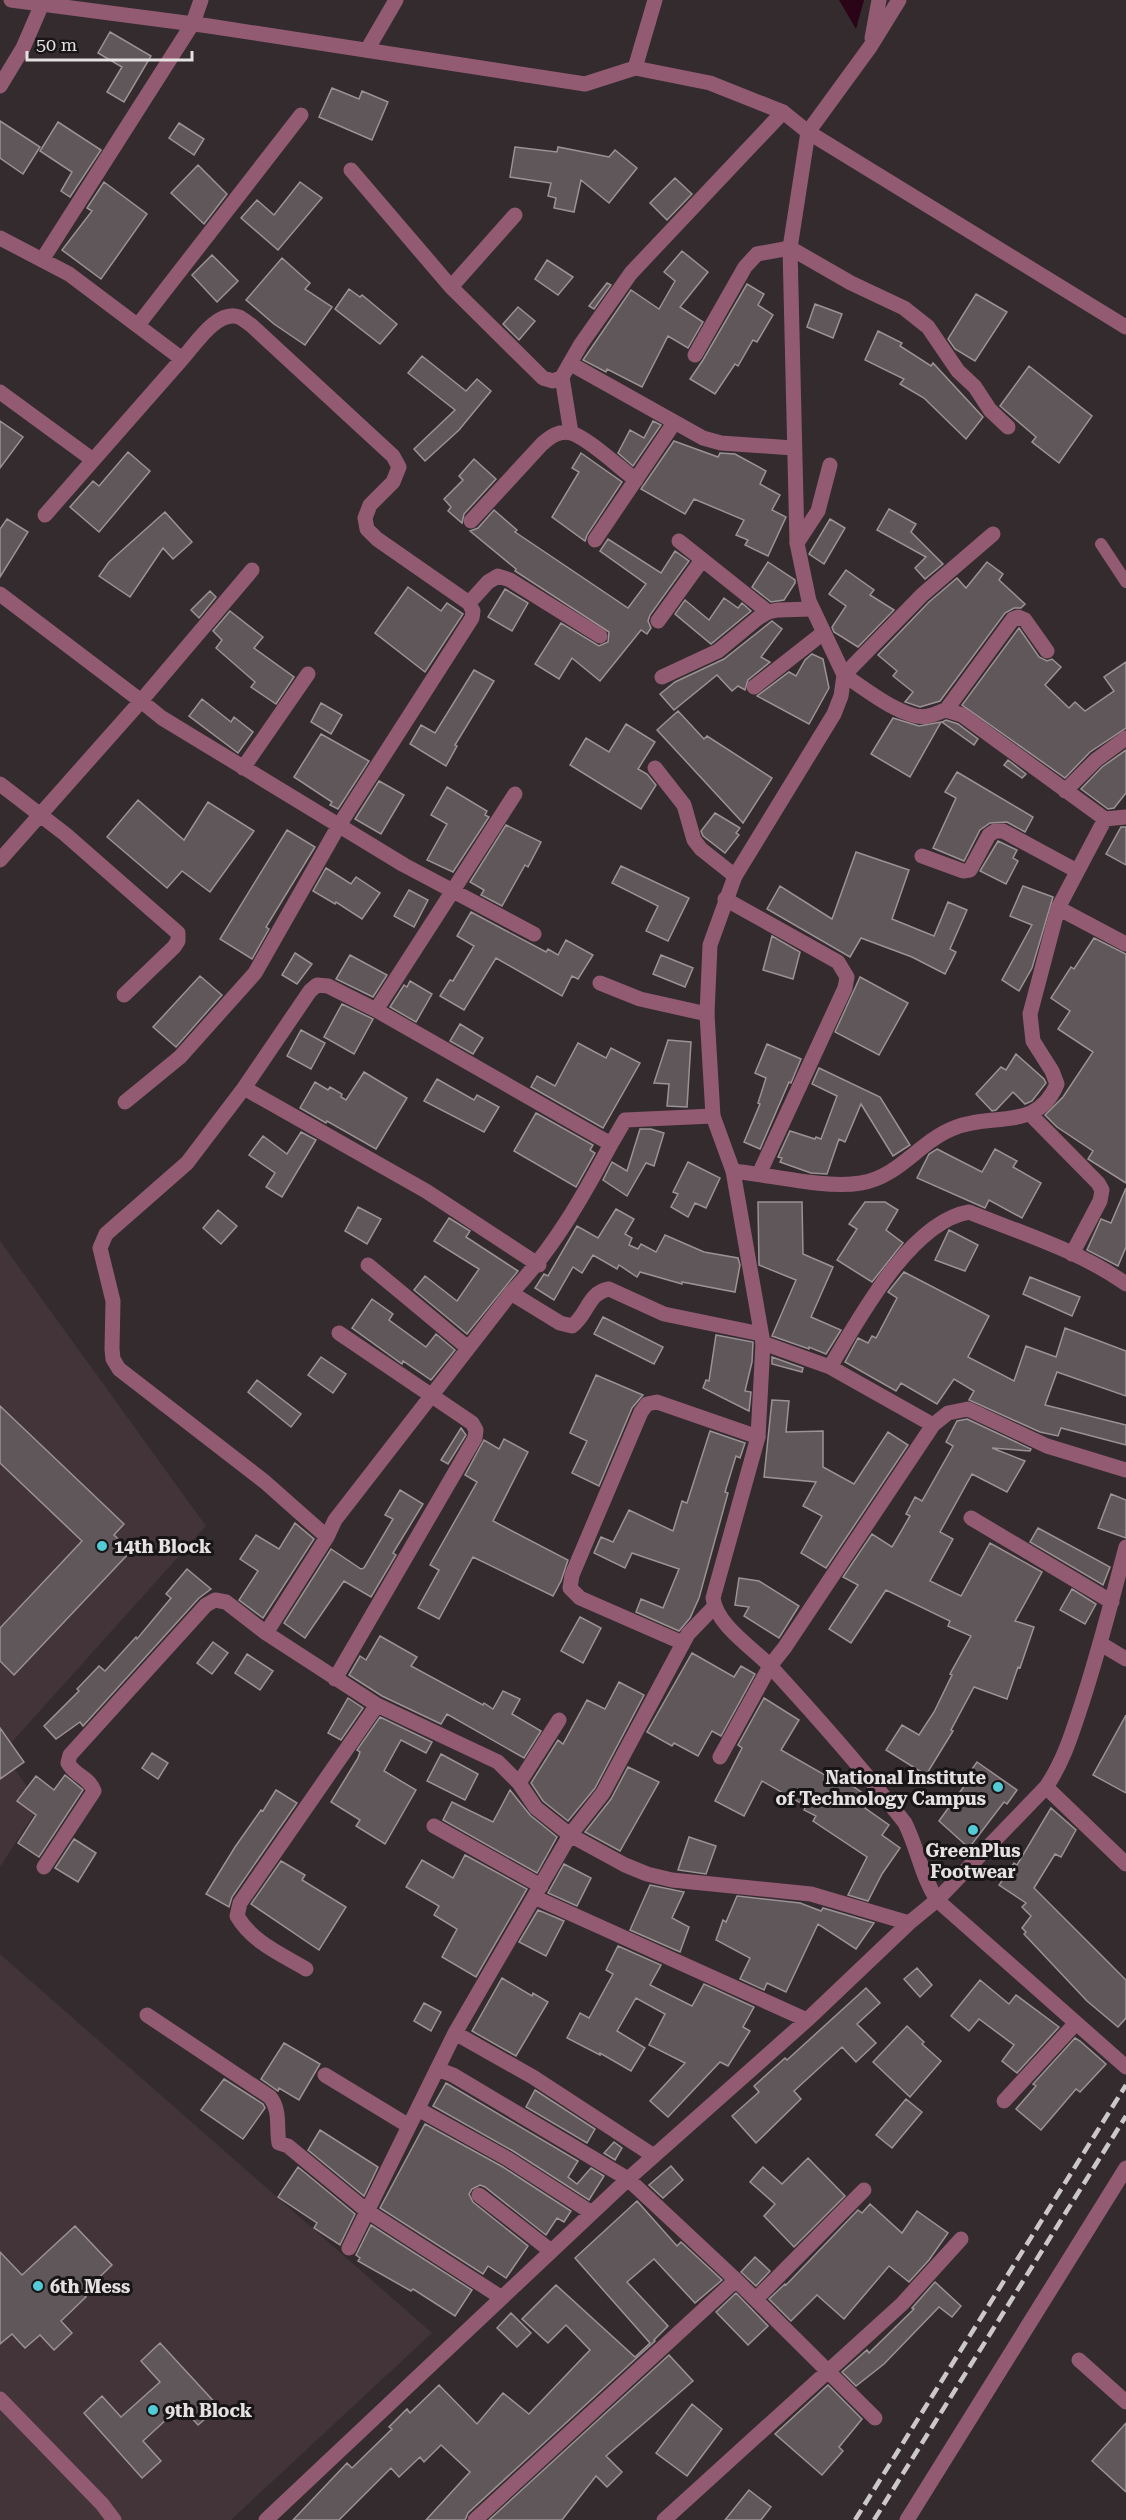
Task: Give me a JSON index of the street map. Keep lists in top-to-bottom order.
{
  "places": [
    "14th Block",
    "National Institute of Technology Campus",
    "GreenPlus Footwear",
    "6th Mess",
    "9th Block"
  ],
  "scale_bar": "50 m"
}
